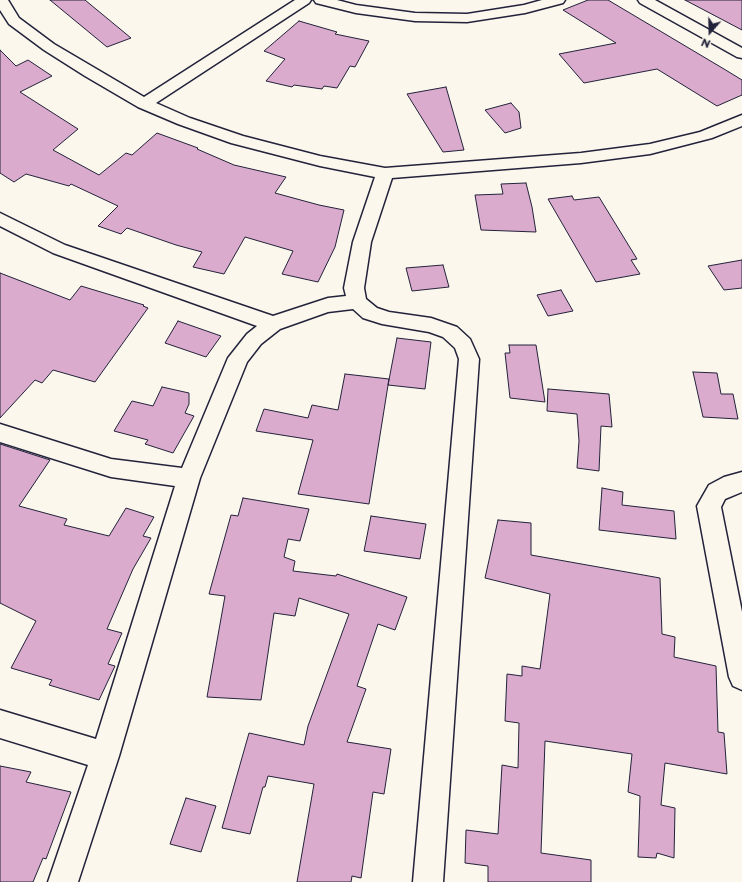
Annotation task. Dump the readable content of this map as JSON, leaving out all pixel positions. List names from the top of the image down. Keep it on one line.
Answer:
{"north":"bottom"}
